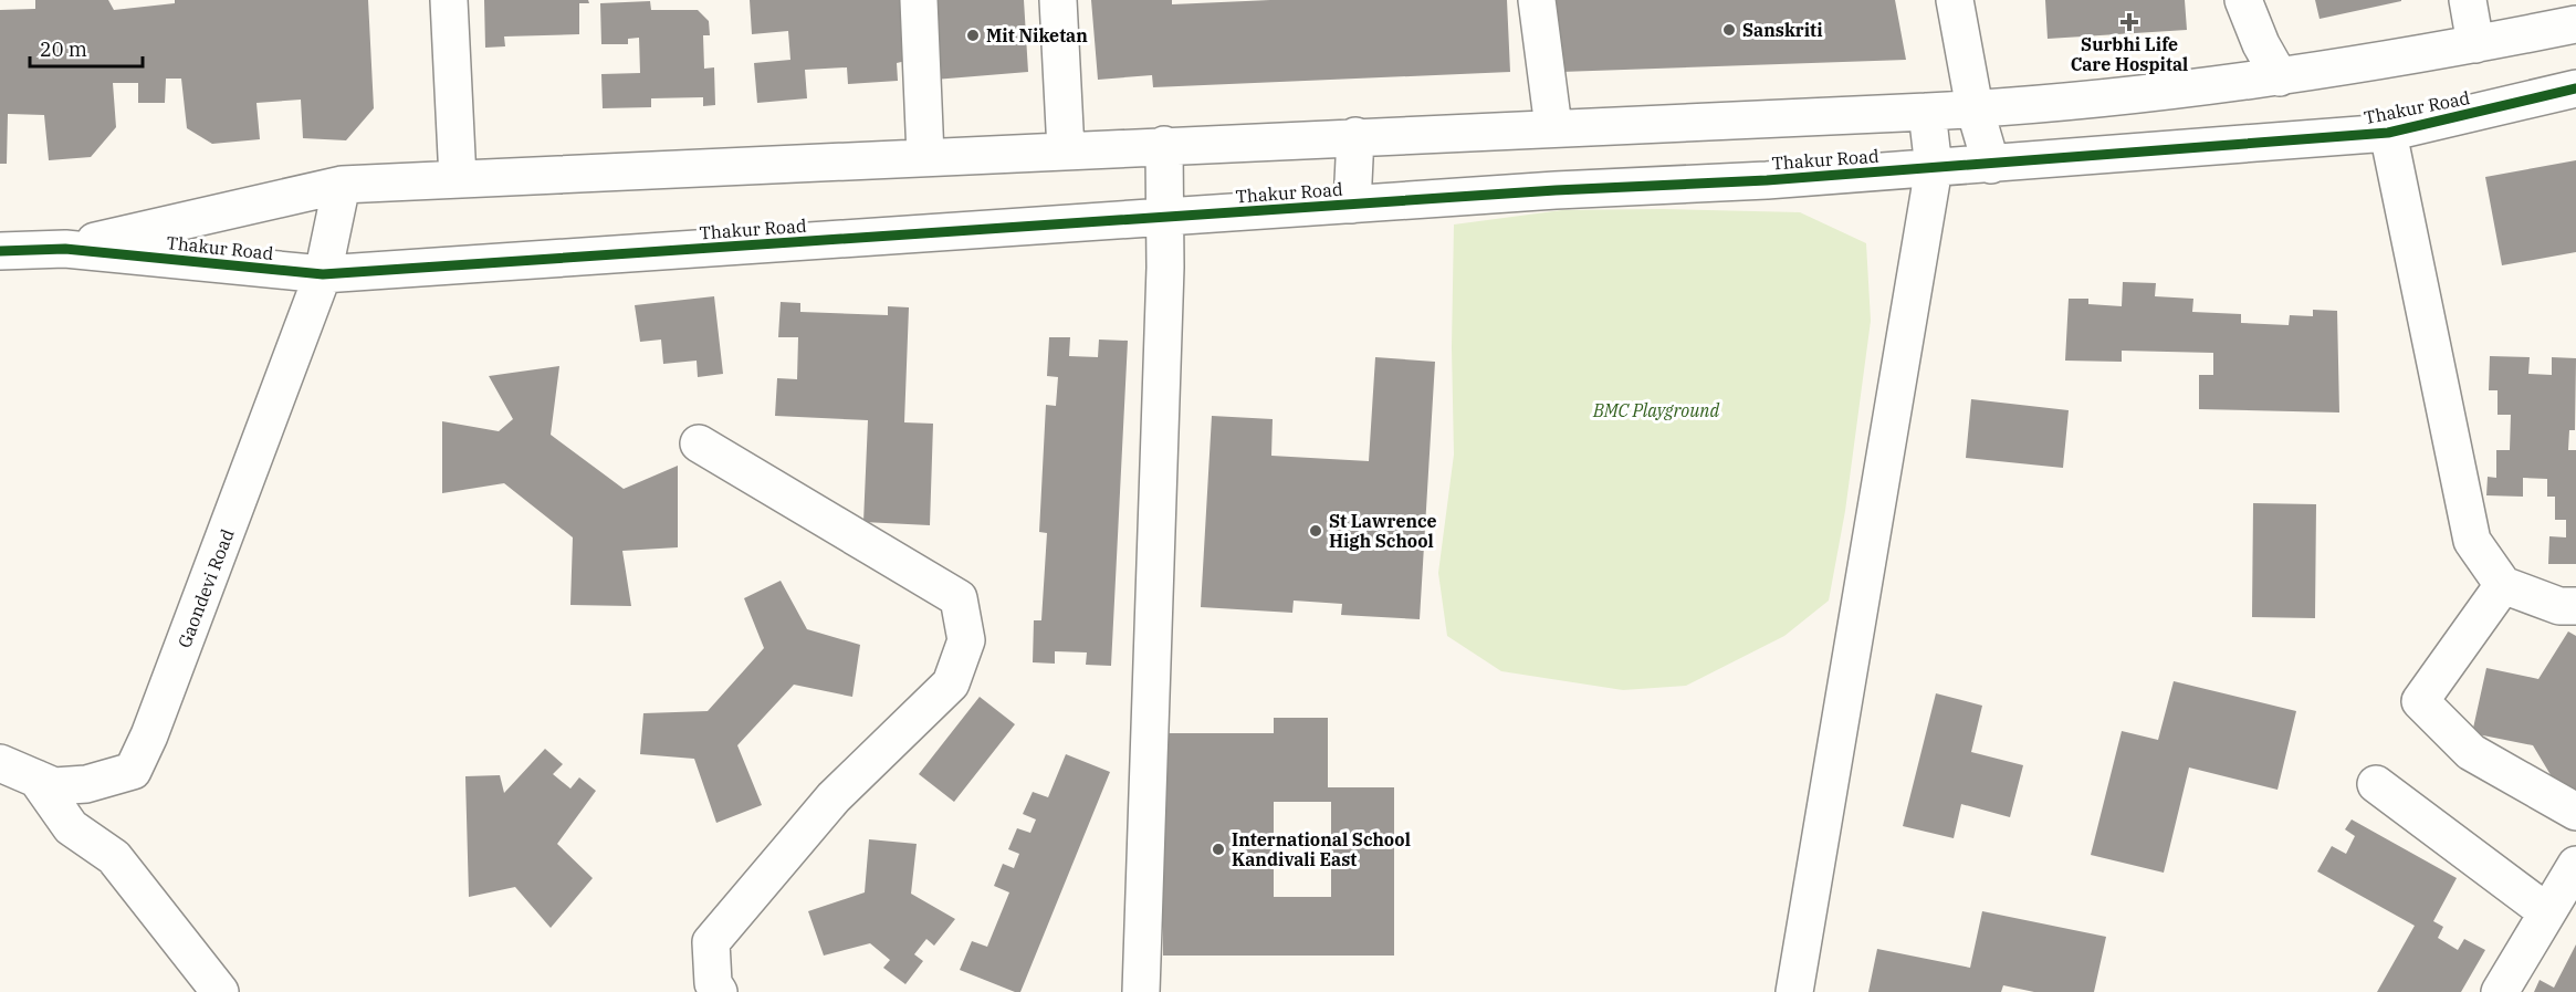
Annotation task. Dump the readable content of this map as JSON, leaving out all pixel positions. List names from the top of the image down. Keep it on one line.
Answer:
{"streets":{"street":["Thakur Road","Gaondevi Road"]},"crossings":[["Thakur Road","Gaondevi Road"]],"parks":["BMC Playground"],"places":{"health":["Surbhi Life Care Hospital"],"other":["Sanskriti","Mit Niketan","St Lawrence High School","International School Kandivali East"]},"scale_bar":"20 m"}
